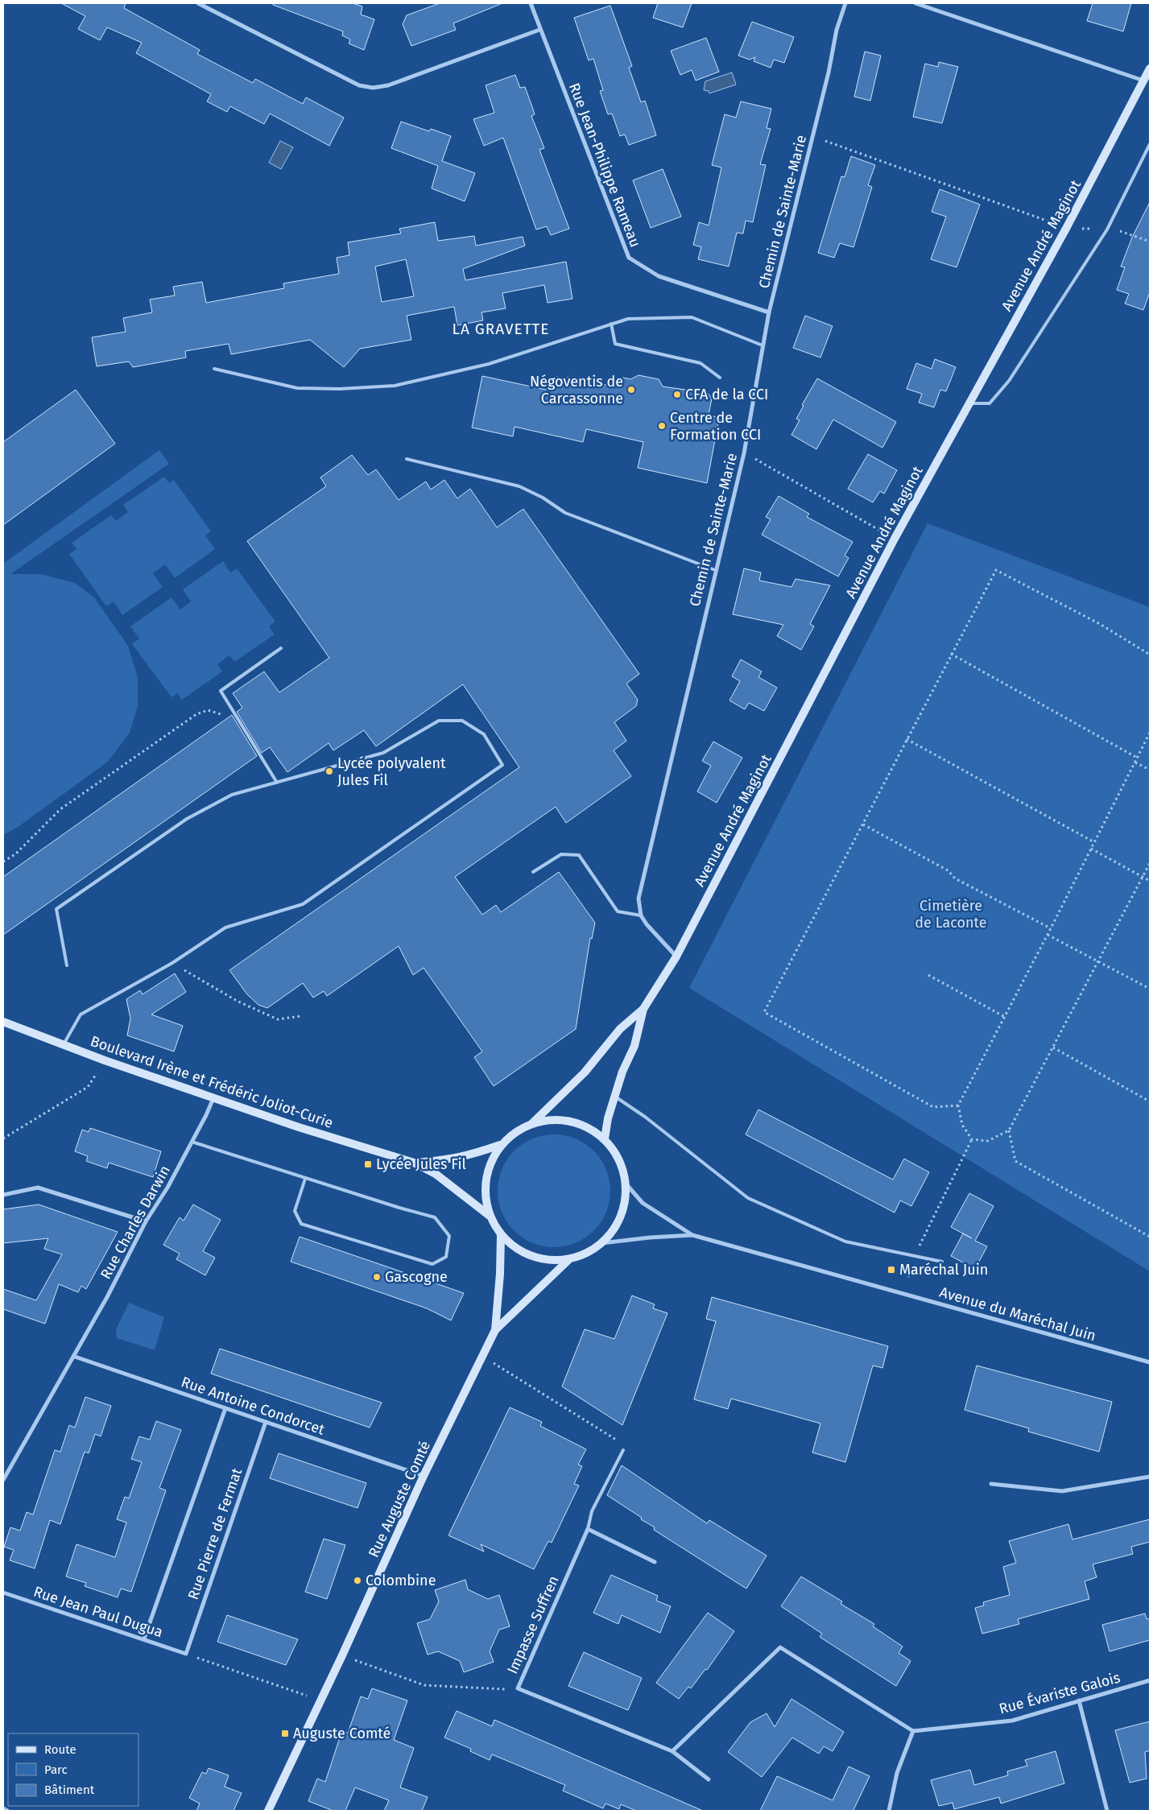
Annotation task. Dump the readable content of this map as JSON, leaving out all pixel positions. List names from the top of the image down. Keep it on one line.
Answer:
{"streets":{"street":["Rue Jean-Philippe Rameau","Chemin de Sainte-Marie","Avenue André Maginot","Boulevard Irène et Frédéric Joliot-Curie","Rue Charles Darwin","Avenue du Maréchal Juin","Rue Antoine Condorcet","Rue Auguste Comté","Rue Pierre de Fermat","Rue Jean Paul Dugua","Impasse Suffren","Rue Évariste Galois"]},"crossings":[["Rue Jean-Philippe Rameau","Chemin de Sainte-Marie"],["Avenue André Maginot","Boulevard Irène et Frédéric Joliot-Curie"],["Avenue André Maginot","Avenue du Maréchal Juin"],["Avenue André Maginot","Rue Auguste Comté"],["Boulevard Irène et Frédéric Joliot-Curie","Rue Charles Darwin"],["Boulevard Irène et Frédéric Joliot-Curie","Avenue du Maréchal Juin"],["Boulevard Irène et Frédéric Joliot-Curie","Rue Auguste Comté"],["Rue Charles Darwin","Rue Antoine Condorcet"],["Avenue du Maréchal Juin","Rue Auguste Comté"],["Rue Antoine Condorcet","Rue Auguste Comté"],["Rue Antoine Condorcet","Rue Pierre de Fermat"],["Rue Pierre de Fermat","Rue Jean Paul Dugua"]],"districts":["LA GRAVETTE"],"parks":["Cimetière de Laconte"],"places":{"other":["Négoventis de Carcassonne","CFA de la CCI","Centre de Formation CCI","Lycée polyvalent Jules Fil","Gascogne","Colombine"],"transit":["Lycée Jules Fil","Maréchal Juin","Auguste Comté"]},"legend":["Route","Parc","Bâtiment"]}
